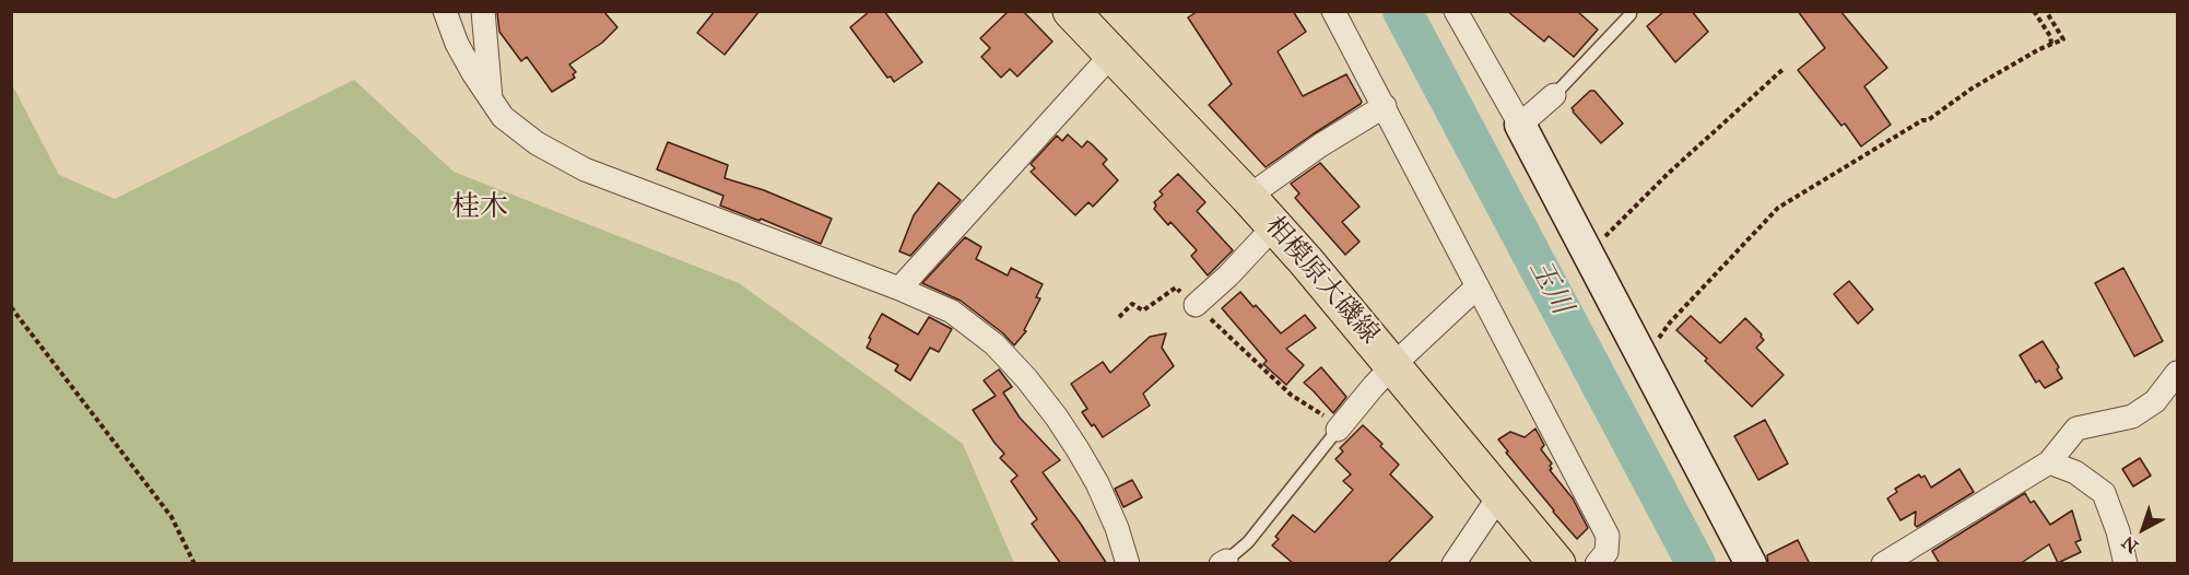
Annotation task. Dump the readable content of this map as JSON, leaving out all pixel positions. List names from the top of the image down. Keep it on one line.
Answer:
{"streets":{"main road":["相模原大磯線"]},"districts":["桂木"],"water":["玉川"],"north":"bottom left"}
